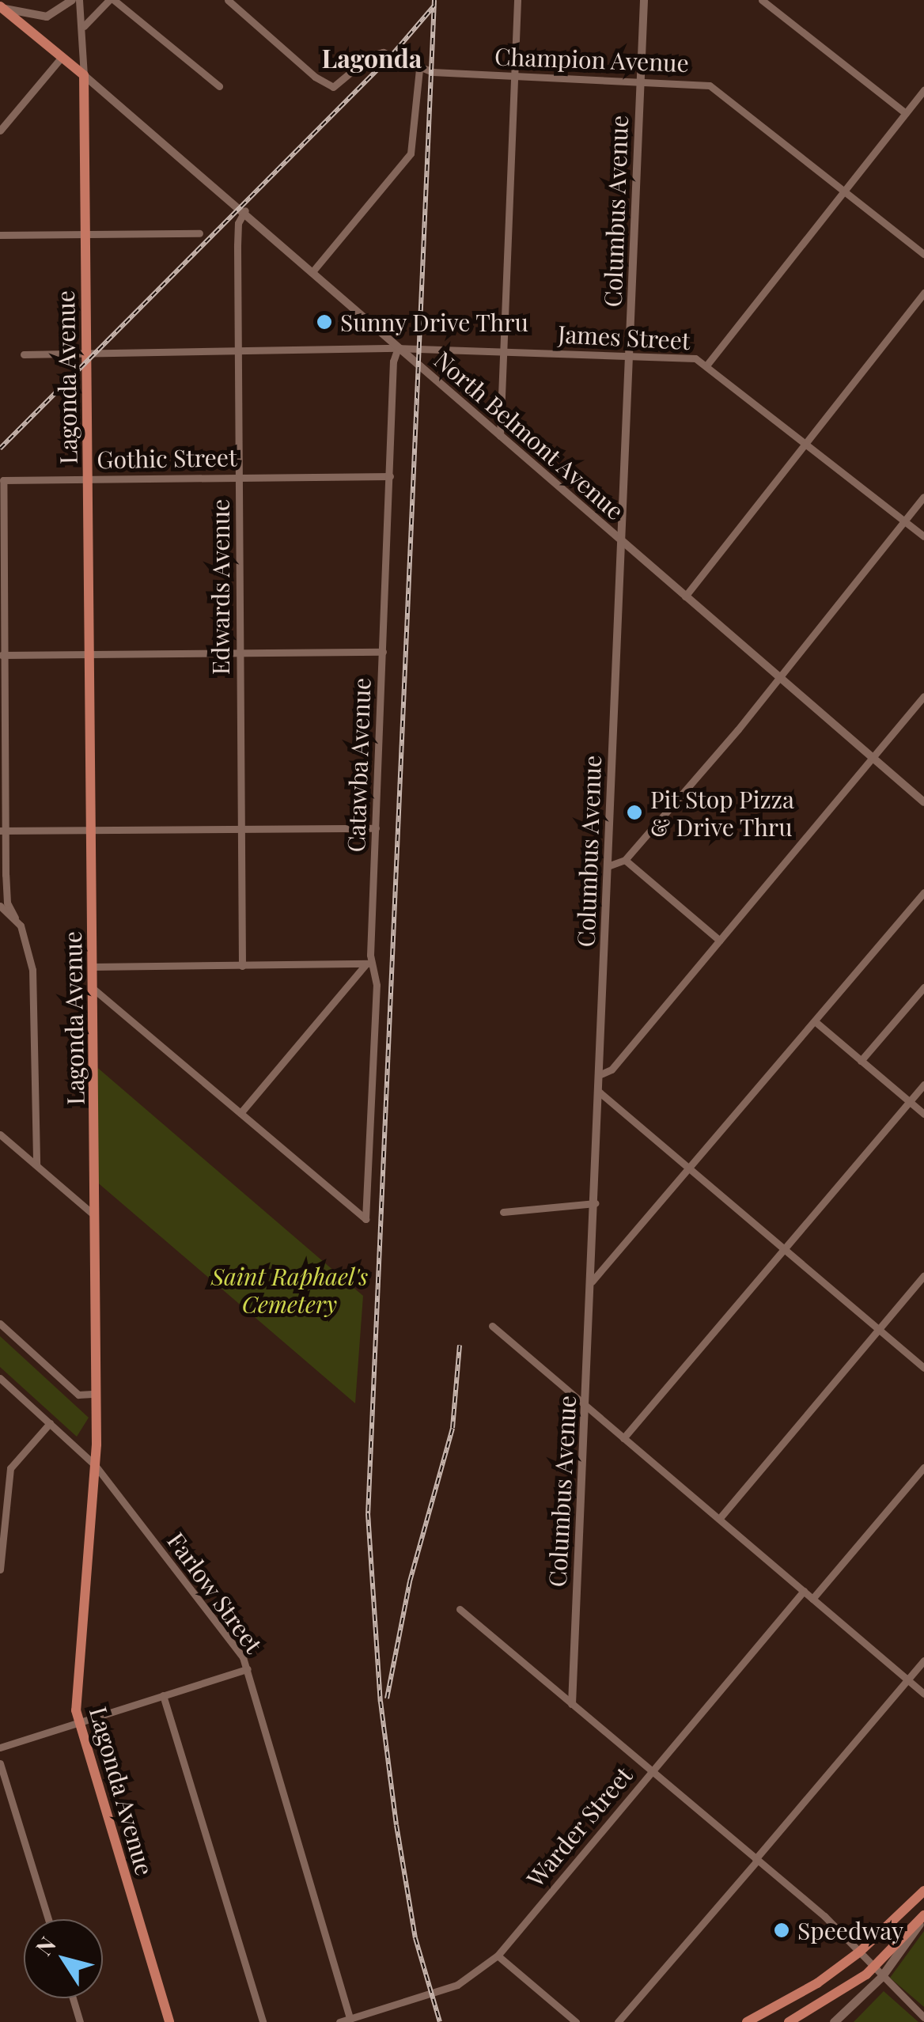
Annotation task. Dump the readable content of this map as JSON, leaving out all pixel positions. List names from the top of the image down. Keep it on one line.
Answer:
{"streets":{"main road":["Lagonda Avenue","North Belmont Avenue"],"street":["Champion Avenue","Columbus Avenue","James Street","Gothic Street","Edwards Avenue","Catawba Avenue","Farlow Street","Warder Street"]},"crossings":[["Champion Avenue","Columbus Avenue"],["Columbus Avenue","James Street"],["Columbus Avenue","North Belmont Avenue"],["James Street","Lagonda Avenue"],["James Street","North Belmont Avenue"],["James Street","Edwards Avenue"],["James Street","Catawba Avenue"],["Lagonda Avenue","North Belmont Avenue"],["Lagonda Avenue","Gothic Street"],["Lagonda Avenue","Farlow Street"],["North Belmont Avenue","Edwards Avenue"],["North Belmont Avenue","Catawba Avenue"],["Gothic Street","Edwards Avenue"],["Gothic Street","Catawba Avenue"],["Farlow Street","Warder Street"]],"districts":["Lagonda"],"parks":["Saint Raphael's Cemetery"],"places":["Sunny Drive Thru","Pit Stop Pizza & Drive Thru","Speedway"],"north":"top left"}
